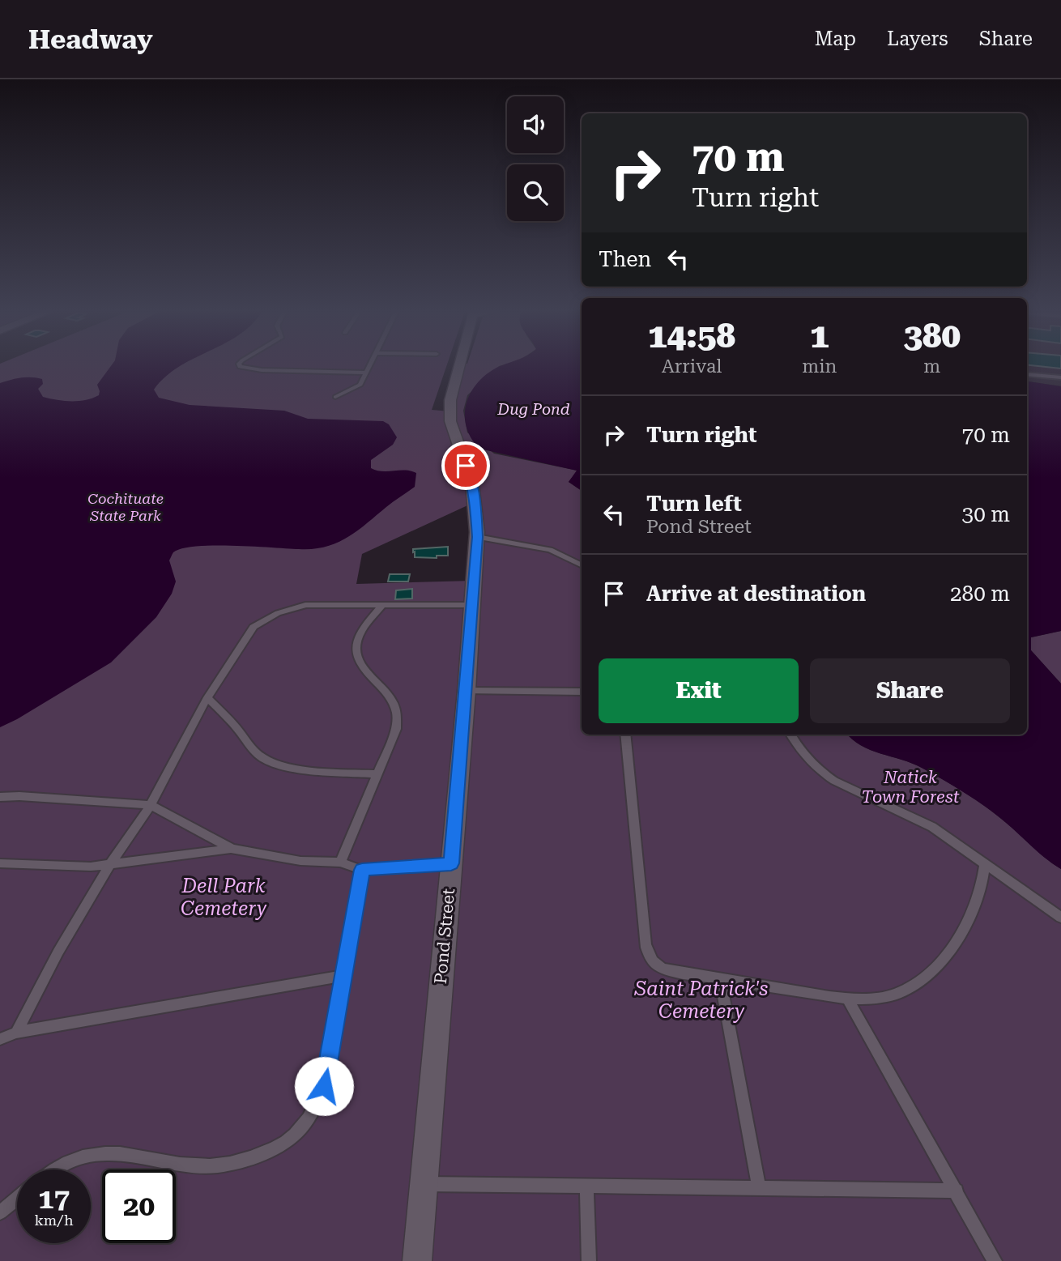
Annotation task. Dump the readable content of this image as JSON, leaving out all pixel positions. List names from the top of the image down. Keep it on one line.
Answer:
{"streets":{"street":["Pond Street"]},"water":["Dug Pond"],"parks":["Cochituate State Park","Natick Town Forest","Dell Park Cemetery","Saint Patrick's Cemetery"],"page":{"header":"Headway","nav":["Map","Layers","Share"],"turn":["70 m","Turn right"],"then":"Then","eta":["14:58","Arrival","1","min","380","m"],"list":[{"name":"Turn right","value":"70 m"},{"name":"Turn left","note":"Pond Street","value":"30 m"},{"name":"Arrive at destination","value":"280 m"}],"buttons":["Exit","Share"],"speed":"17 km/h","limit":"20"}}
